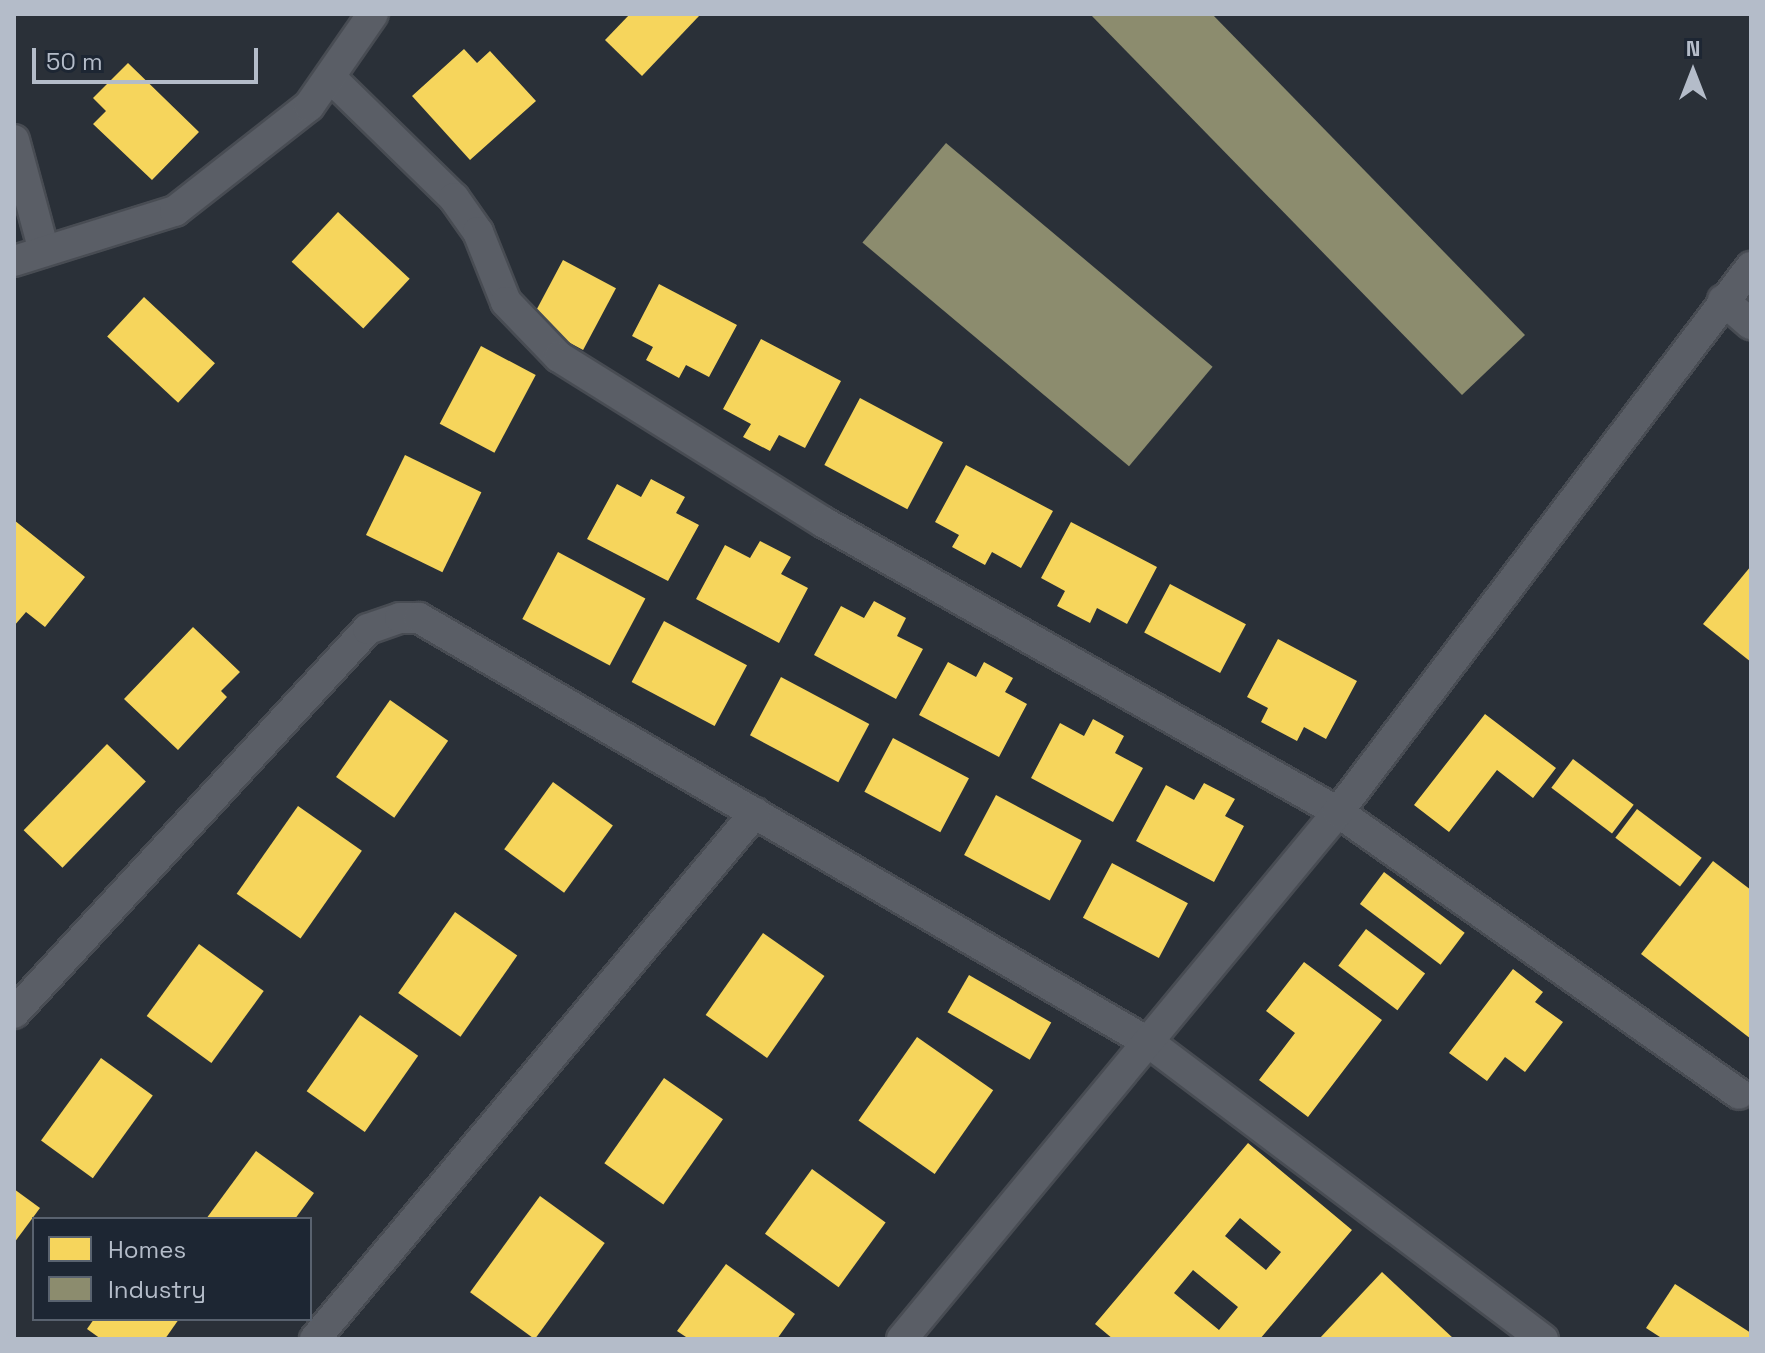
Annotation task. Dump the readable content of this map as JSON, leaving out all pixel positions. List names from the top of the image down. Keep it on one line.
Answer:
{"legend":["Homes","Industry"],"scale_bar":"50 m","north":"top"}
